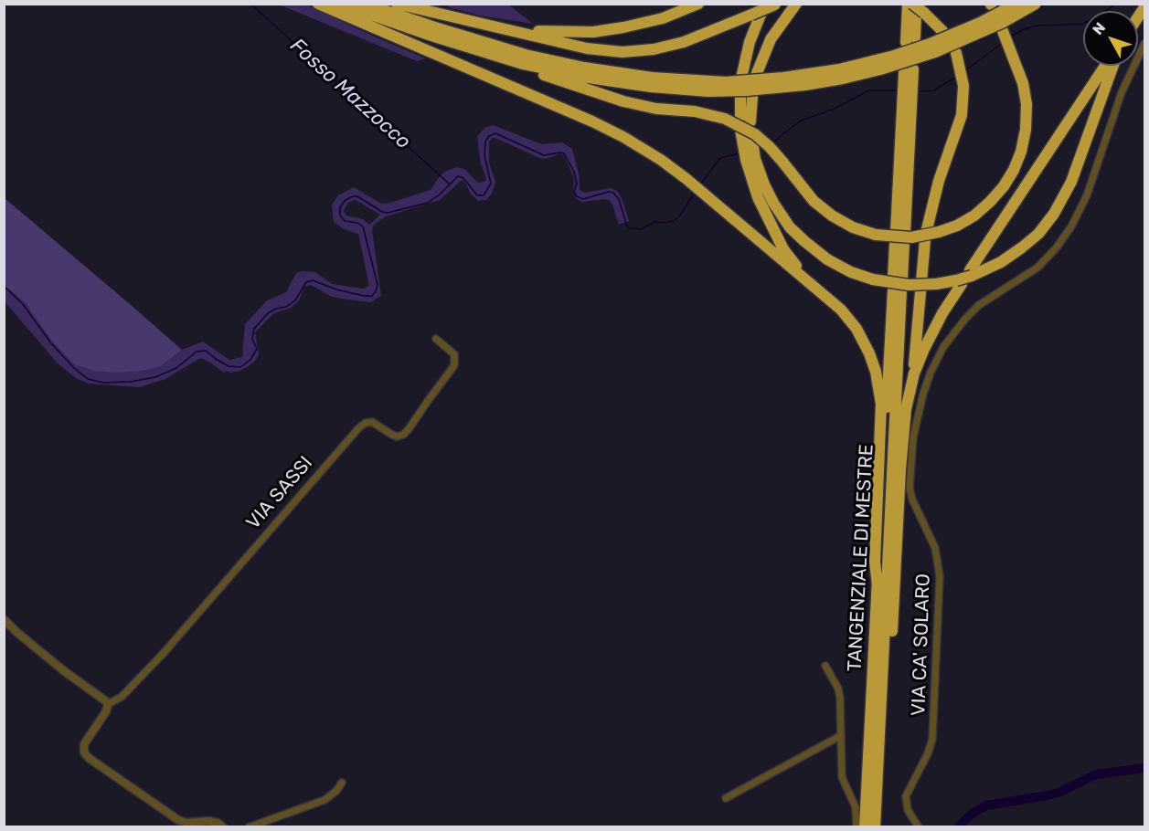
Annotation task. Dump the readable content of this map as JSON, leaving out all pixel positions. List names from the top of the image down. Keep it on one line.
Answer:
{"streets":{"highway":["TANGENZIALE DI MESTRE"],"street":["VIA SASSI","VIA CA' SOLARO"]},"water":["Fosso Mazzocco"],"north":"top left"}
